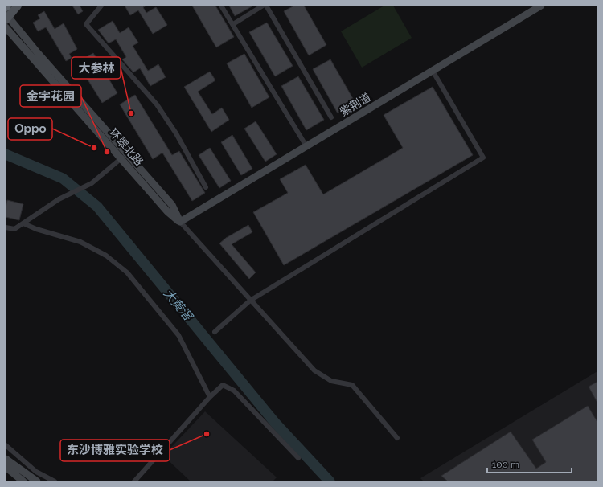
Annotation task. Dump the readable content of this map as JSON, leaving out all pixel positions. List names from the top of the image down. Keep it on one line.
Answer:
{"streets":{"street":["紫荆道","环翠北路"]},"crossings":[["紫荆道","环翠北路"]],"water":["大黄滘"],"places":["大参林","Oppo","金宇花园","东沙博雅实验学校"],"scale_bar":"100 m"}
